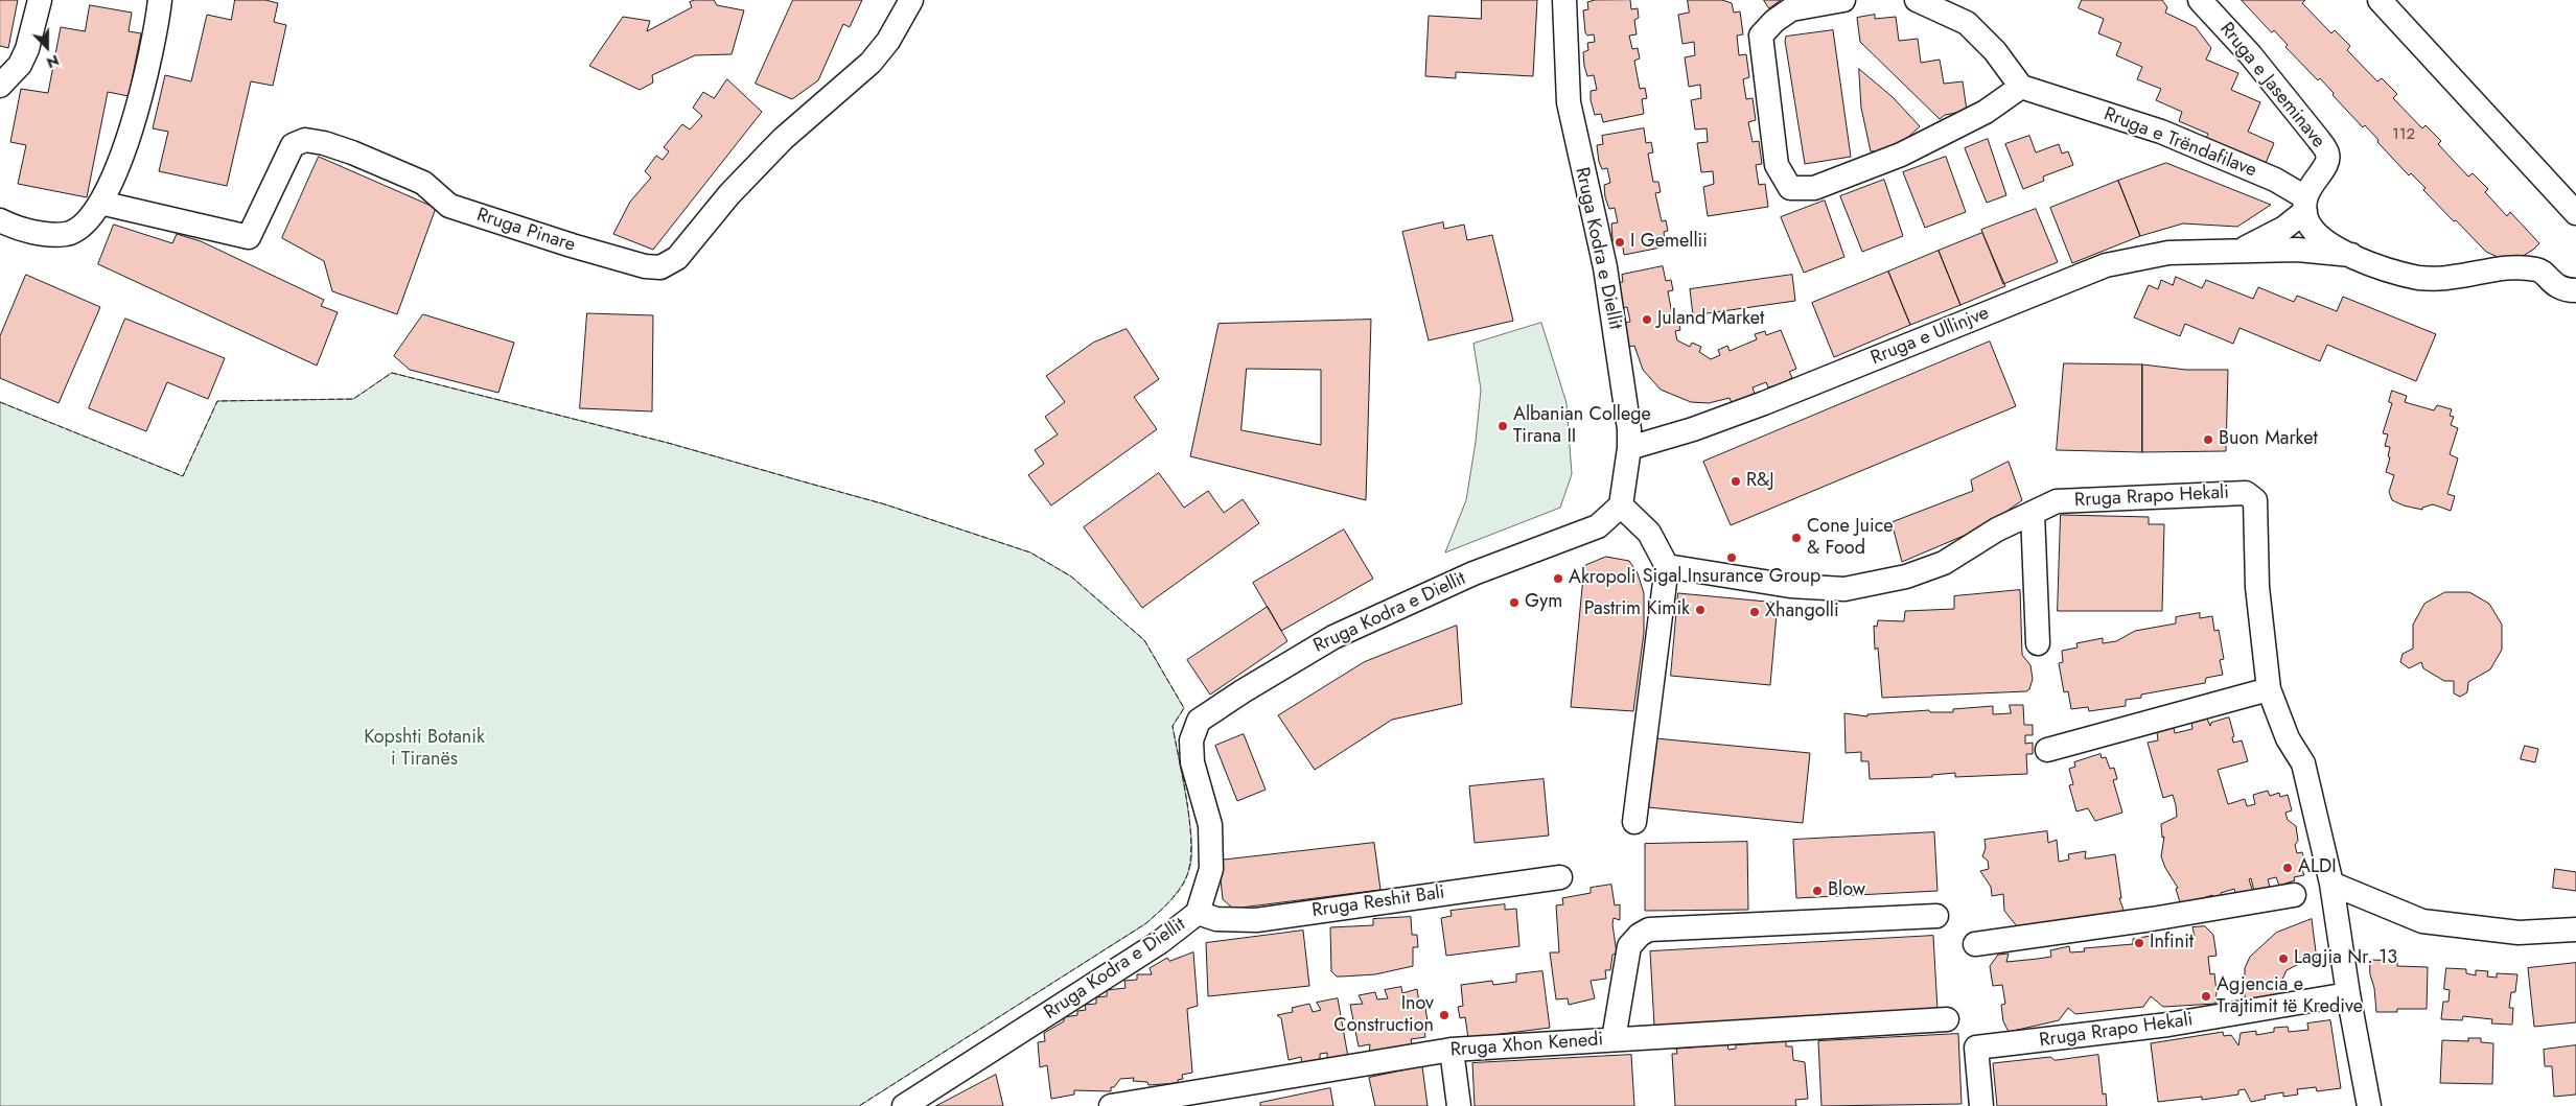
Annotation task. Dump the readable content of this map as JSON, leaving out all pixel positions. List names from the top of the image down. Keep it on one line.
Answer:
{"streets":{"street":["Rruga e Jaseminave","Rruga e Trëndafilave","Rruga Pinare","Rruga Kodra e Diellit","Rruga e Ullinjve","Rruga Rrapo Hekali","Rruga Reshit Bali","Rruga Xhon Kenedi"]},"crossings":[["Rruga e Jaseminave","Rruga e Trëndafilave"],["Rruga e Jaseminave","Rruga e Ullinjve"],["Rruga e Trëndafilave","Rruga e Ullinjve"],["Rruga Kodra e Diellit","Rruga e Ullinjve"],["Rruga Kodra e Diellit","Rruga Reshit Bali"]],"parks":["Kopshti Botanik i Tiranës"],"places":["I Gemellii","Juland Market","Albanian College Tirana II","Buon Market","R&J","Cone Juice & Food","Sigal Insurance Group","Akropoli","Gym","Pastrim Kimik","Xhangolli","ALDI","Blow","Infinit","Lagjia Nr. 13","Agjencia e Trajtimit të Kredive","Inov Construction"],"house_numbers":["112"],"north":"bottom"}
